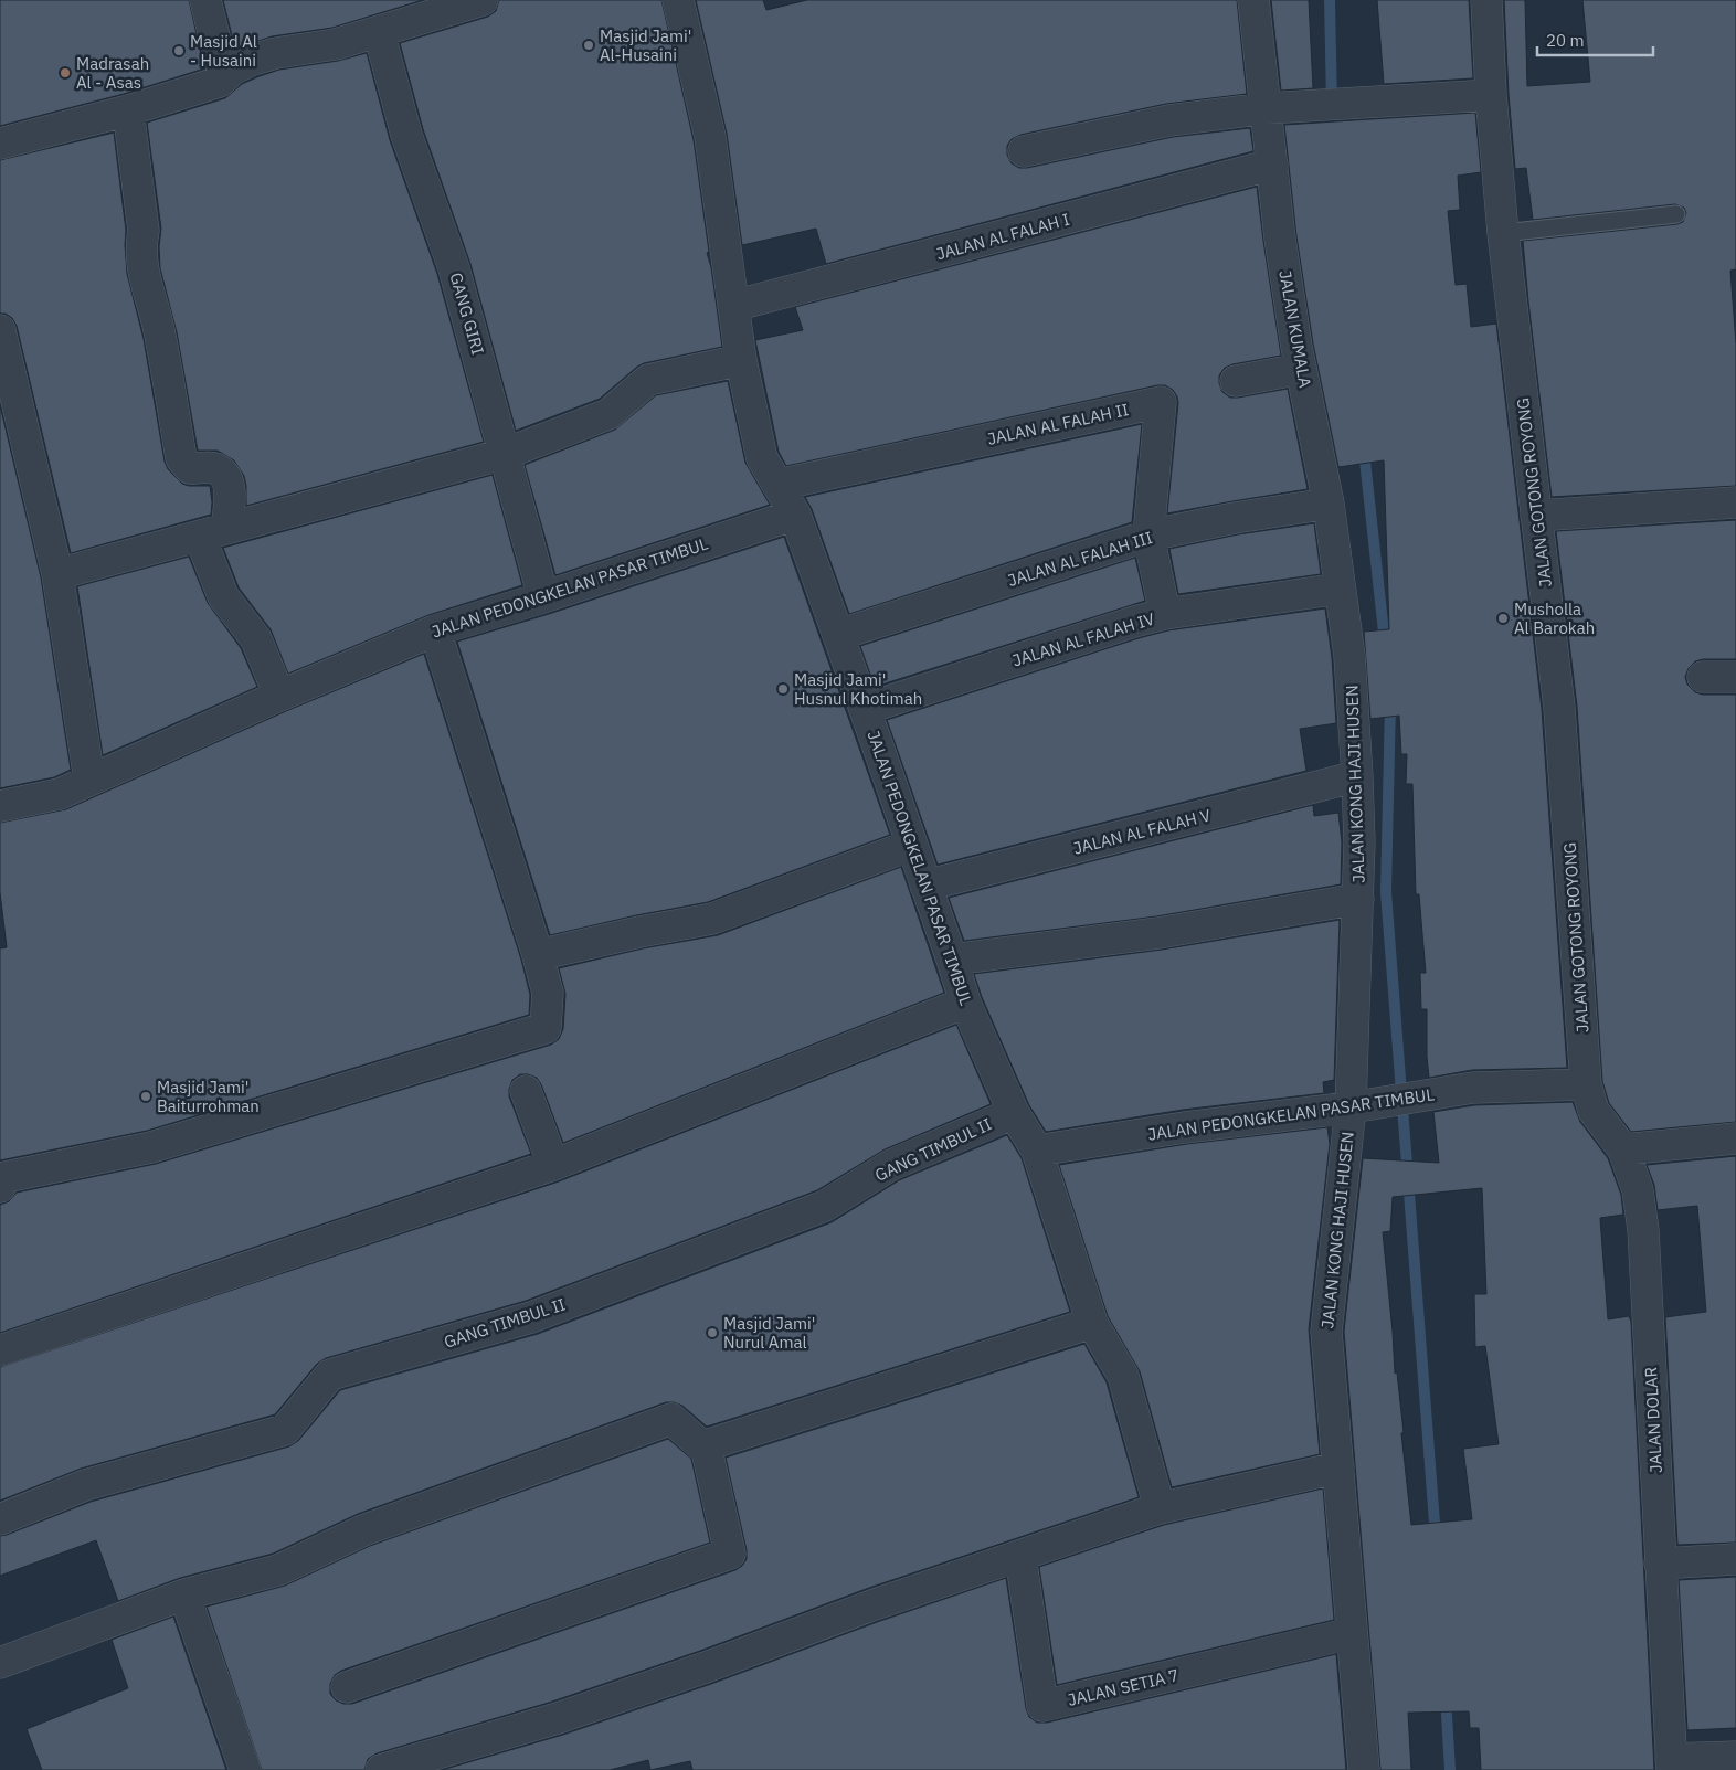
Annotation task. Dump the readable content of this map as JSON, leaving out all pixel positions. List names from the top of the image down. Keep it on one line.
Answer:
{"streets":{"street":["JALAN AL FALAH I","GANG GIRI","JALAN KUMALA","JALAN AL FALAH II","JALAN GOTONG ROYONG","JALAN AL FALAH III","JALAN PEDONGKELAN PASAR TIMBUL","JALAN AL FALAH IV","JALAN KONG HAJI HUSEN","JALAN AL FALAH V","GANG TIMBUL II","JALAN DOLAR","JALAN SETIA 7"]},"crossings":[["JALAN AL FALAH I","JALAN KUMALA"],["GANG GIRI","JALAN PEDONGKELAN PASAR TIMBUL"],["JALAN KUMALA","JALAN AL FALAH III"],["JALAN KUMALA","JALAN AL FALAH IV"],["JALAN KUMALA","JALAN KONG HAJI HUSEN"],["JALAN AL FALAH II","JALAN AL FALAH III"],["JALAN AL FALAH II","JALAN AL FALAH IV"],["JALAN GOTONG ROYONG","JALAN PEDONGKELAN PASAR TIMBUL"],["JALAN GOTONG ROYONG","JALAN DOLAR"],["JALAN AL FALAH III","JALAN PEDONGKELAN PASAR TIMBUL"],["JALAN PEDONGKELAN PASAR TIMBUL","JALAN AL FALAH IV"],["JALAN PEDONGKELAN PASAR TIMBUL","JALAN KONG HAJI HUSEN"],["JALAN PEDONGKELAN PASAR TIMBUL","JALAN AL FALAH V"],["JALAN PEDONGKELAN PASAR TIMBUL","GANG TIMBUL II"],["JALAN PEDONGKELAN PASAR TIMBUL","JALAN DOLAR"],["JALAN KONG HAJI HUSEN","JALAN AL FALAH V"],["JALAN KONG HAJI HUSEN","JALAN SETIA 7"]],"places":["Masjid Jami' Al-Husaini","Masjid Al - Husaini","Madrasah Al - Asas","Musholla Al Barokah","Masjid Jami' Husnul Khotimah","Masjid Jami' Baiturrohman","Masjid Jami' Nurul Amal"],"scale_bar":"20 m"}
